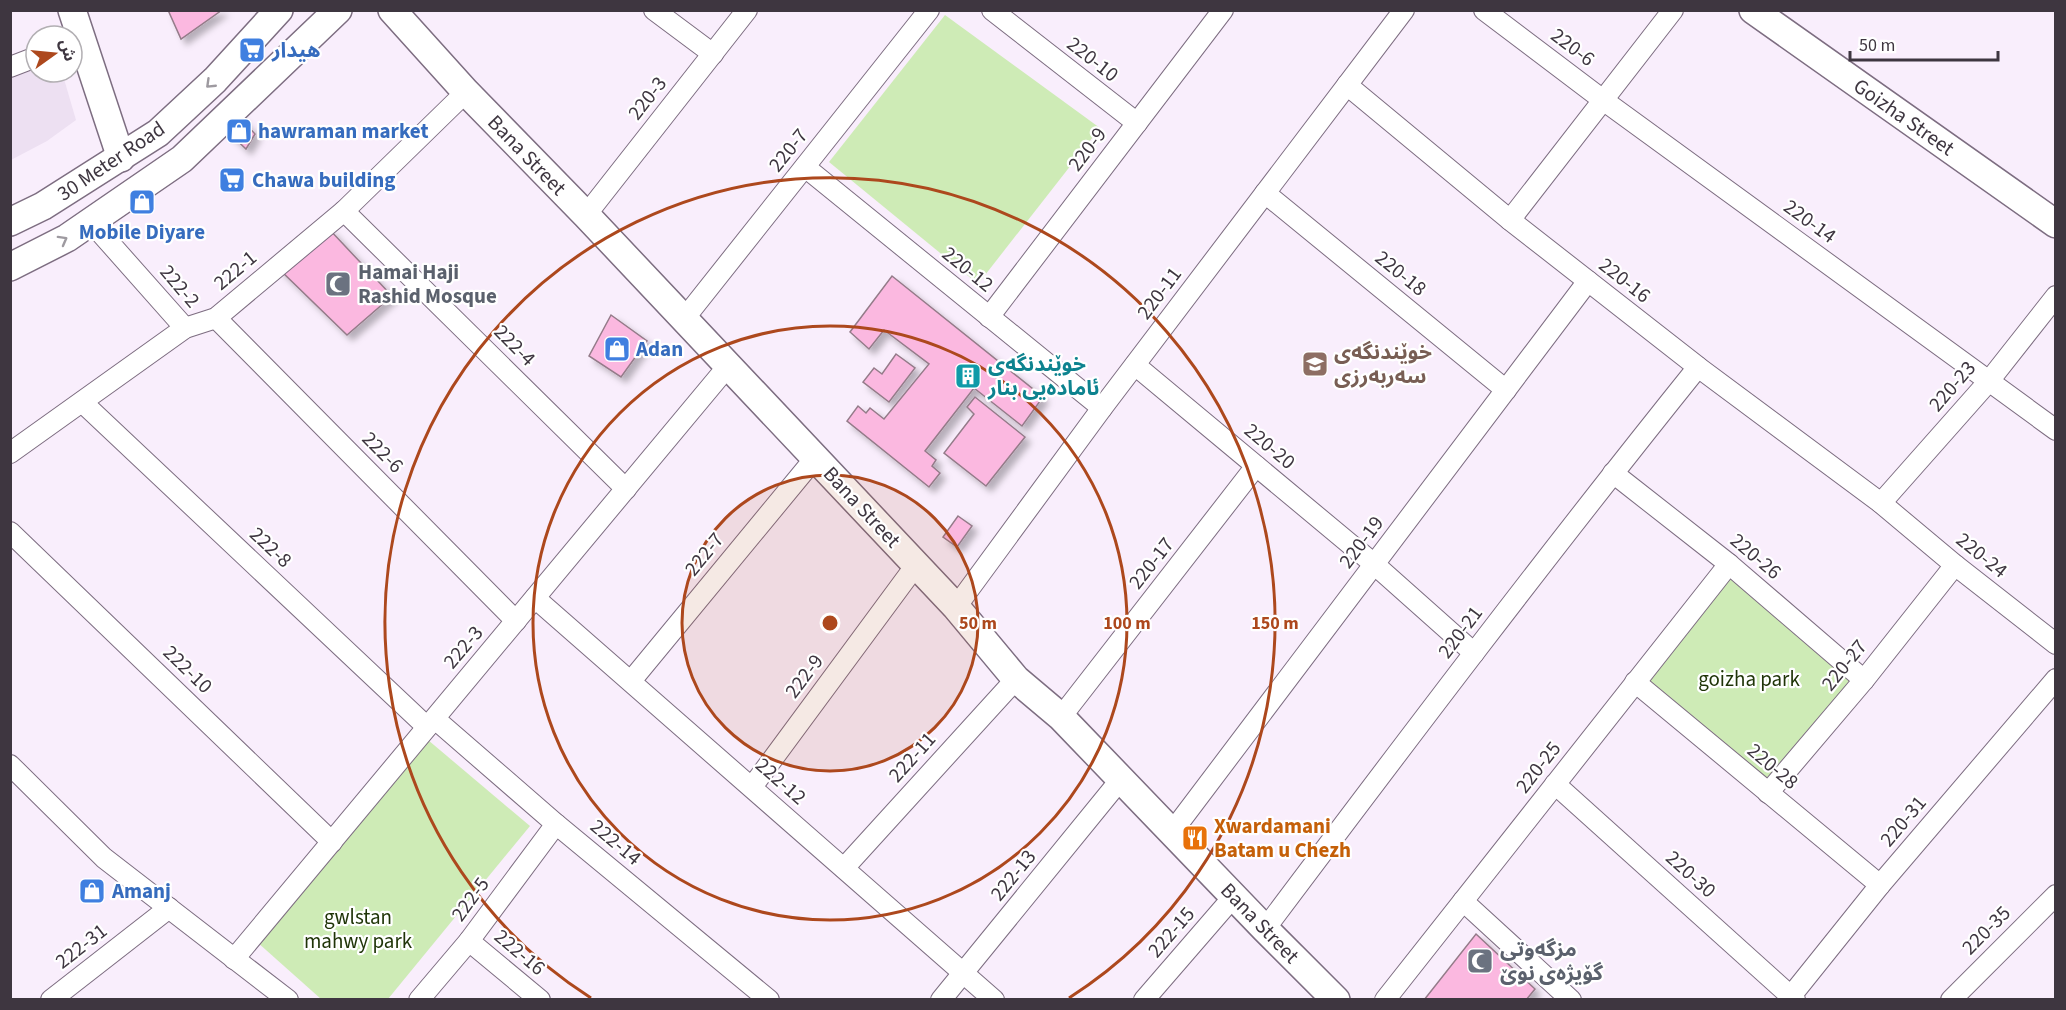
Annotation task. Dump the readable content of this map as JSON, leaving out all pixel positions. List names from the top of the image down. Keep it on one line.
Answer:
{"streets":{"street":["220-6","220-10","220-3","Goizha Street","220-9","220-7","Bana Street","30 Meter Road","220-14","220-12","222-1","220-18","220-16","222-2","220-11","222-4","220-23","220-20","222-6","220-19","222-8","222-7","220-24","220-26","220-17","220-21","222-3","220-27","222-10","222-9","222-11","220-28","220-25","222-12","220-31","222-14","220-30","222-13","222-5","220-35","222-15","222-31","222-16"]},"crossings":[["220-6","220-14"],["220-10","220-9"],["220-3","Bana Street"],["220-9","220-12"],["220-7","Bana Street"],["220-7","220-12"],["Bana Street","222-1"],["Bana Street","220-11"],["Bana Street","220-19"],["Bana Street","222-7"],["Bana Street","220-17"],["Bana Street","220-21"],["Bana Street","222-3"],["Bana Street","222-9"],["Bana Street","222-11"],["Bana Street","222-13"],["Bana Street","222-15"],["30 Meter Road","222-2"],["220-14","220-23"],["220-12","220-11"],["222-1","222-2"],["222-1","222-4"],["222-1","222-6"],["222-1","222-8"],["220-18","220-11"],["220-18","220-19"],["220-16","220-11"],["220-16","220-23"],["220-16","220-19"],["220-16","220-24"],["220-16","220-21"],["220-11","220-20"],["222-4","222-3"],["220-23","220-24"],["220-20","220-19"],["220-20","220-17"],["220-20","220-21"],["222-6","222-3"],["222-8","222-3"],["222-8","222-14"],["222-7","222-12"],["220-24","220-27"],["220-26","220-21"],["220-26","220-27"],["220-26","220-25"],["222-3","222-10"],["222-3","222-12"],["222-3","222-14"],["220-27","220-28"],["222-9","222-12"],["222-11","222-12"],["220-28","220-25"],["220-28","220-31"],["220-25","220-30"],["222-12","222-13"],["220-31","220-30"],["222-14","222-5"],["222-5","222-16"]],"parks":["goizha park","gwlstan mahwy park"],"places":{"supermarket":["هيدار","Chawa building"],"shop":["hawraman market","Mobile Diyare","Adan","Amanj"],"mosque":["Hamai Haji Rashid Mosque","مزگەوتی گۆیژەی نوێ"],"school or university":["خوێندنگەی سەربەرزی"],"building":["خوێندنگەی ئامادەیی بنار"],"restaurant":["Xwardamani Batam u Chezh"]},"scale_bar":"50 m","north":"right","rings":["50 m","100 m","150 m"]}
